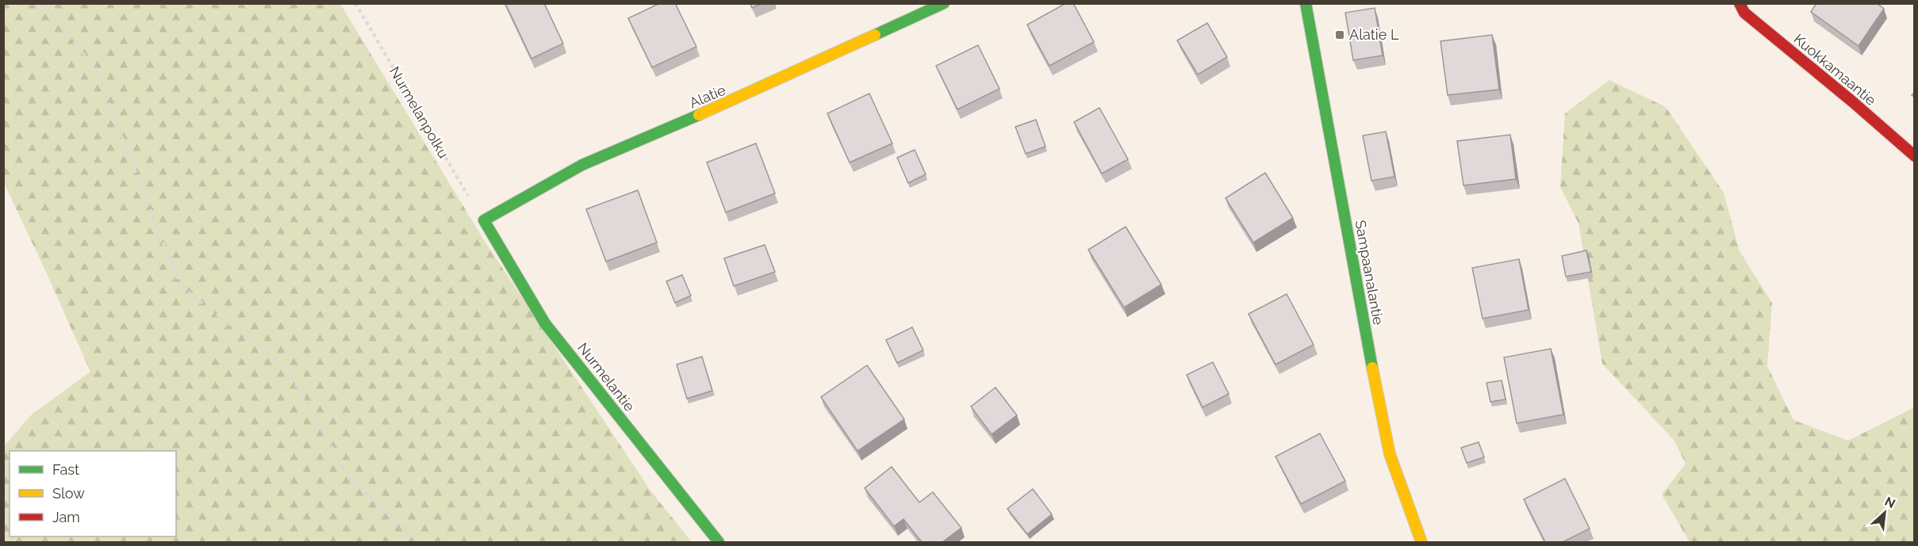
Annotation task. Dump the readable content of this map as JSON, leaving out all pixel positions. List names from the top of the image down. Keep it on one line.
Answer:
{"streets":{"street":["Kuokkamaantie","Alatie","Sampaanalantie","Nurmelantie"],"path":["Nurmelanpolku"]},"crossings":[["Alatie","Nurmelanpolku"],["Alatie","Nurmelantie"],["Nurmelanpolku","Nurmelantie"]],"places":{"transit":["Alatie L"]},"legend":["Fast","Slow","Jam"],"north":"top right"}
